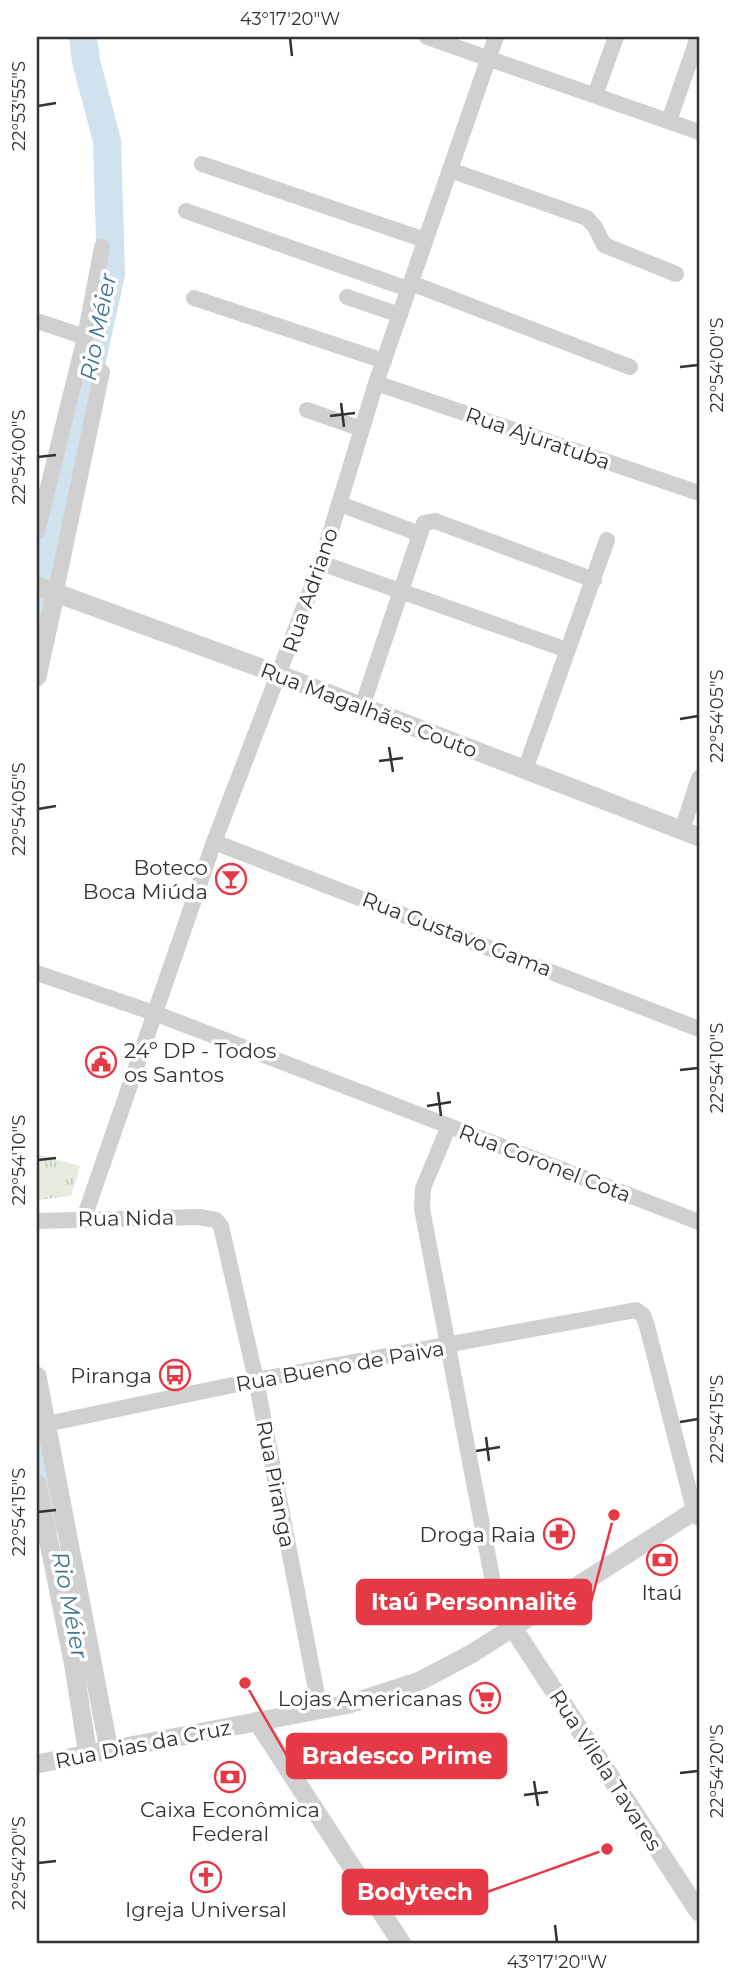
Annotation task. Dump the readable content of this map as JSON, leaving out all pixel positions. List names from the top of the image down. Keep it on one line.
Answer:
{"streets":{"street":["Rua Ajuratuba","Rua Adriano","Rua Magalhães Couto","Rua Gustavo Gama","Rua Coronel Cota","Rua Nida","Rua Bueno de Paiva","Rua Piranga","Rua Dias da Cruz","Rua Vilela Tavares"]},"crossings":[["Rua Ajuratuba","Rua Adriano"],["Rua Adriano","Rua Magalhães Couto"],["Rua Adriano","Rua Gustavo Gama"],["Rua Adriano","Rua Coronel Cota"],["Rua Adriano","Rua Nida"],["Rua Nida","Rua Piranga"],["Rua Bueno de Paiva","Rua Piranga"],["Rua Bueno de Paiva","Rua Dias da Cruz"],["Rua Piranga","Rua Dias da Cruz"],["Rua Dias da Cruz","Rua Vilela Tavares"]],"water":["Rio Méier"],"places":{"bar":["Boteco Boca Miúda"],"public building":["24º DP - Todos os Santos"],"bus stop":["Piranga"],"other":["Itaú Personnalité","Bradesco Prime","Bodytech"],"pharmacy":["Droga Raia"],"bank":["Itaú","Caixa Econômica Federal"],"supermarket":["Lojas Americanas"],"church":["Igreja Universal"]},"coordinates":["43°17'20\"W","22°53'55\"S","22°54'00\"S","22°54'05\"S","22°54'10\"S","22°54'15\"S","22°54'20\"S"]}
